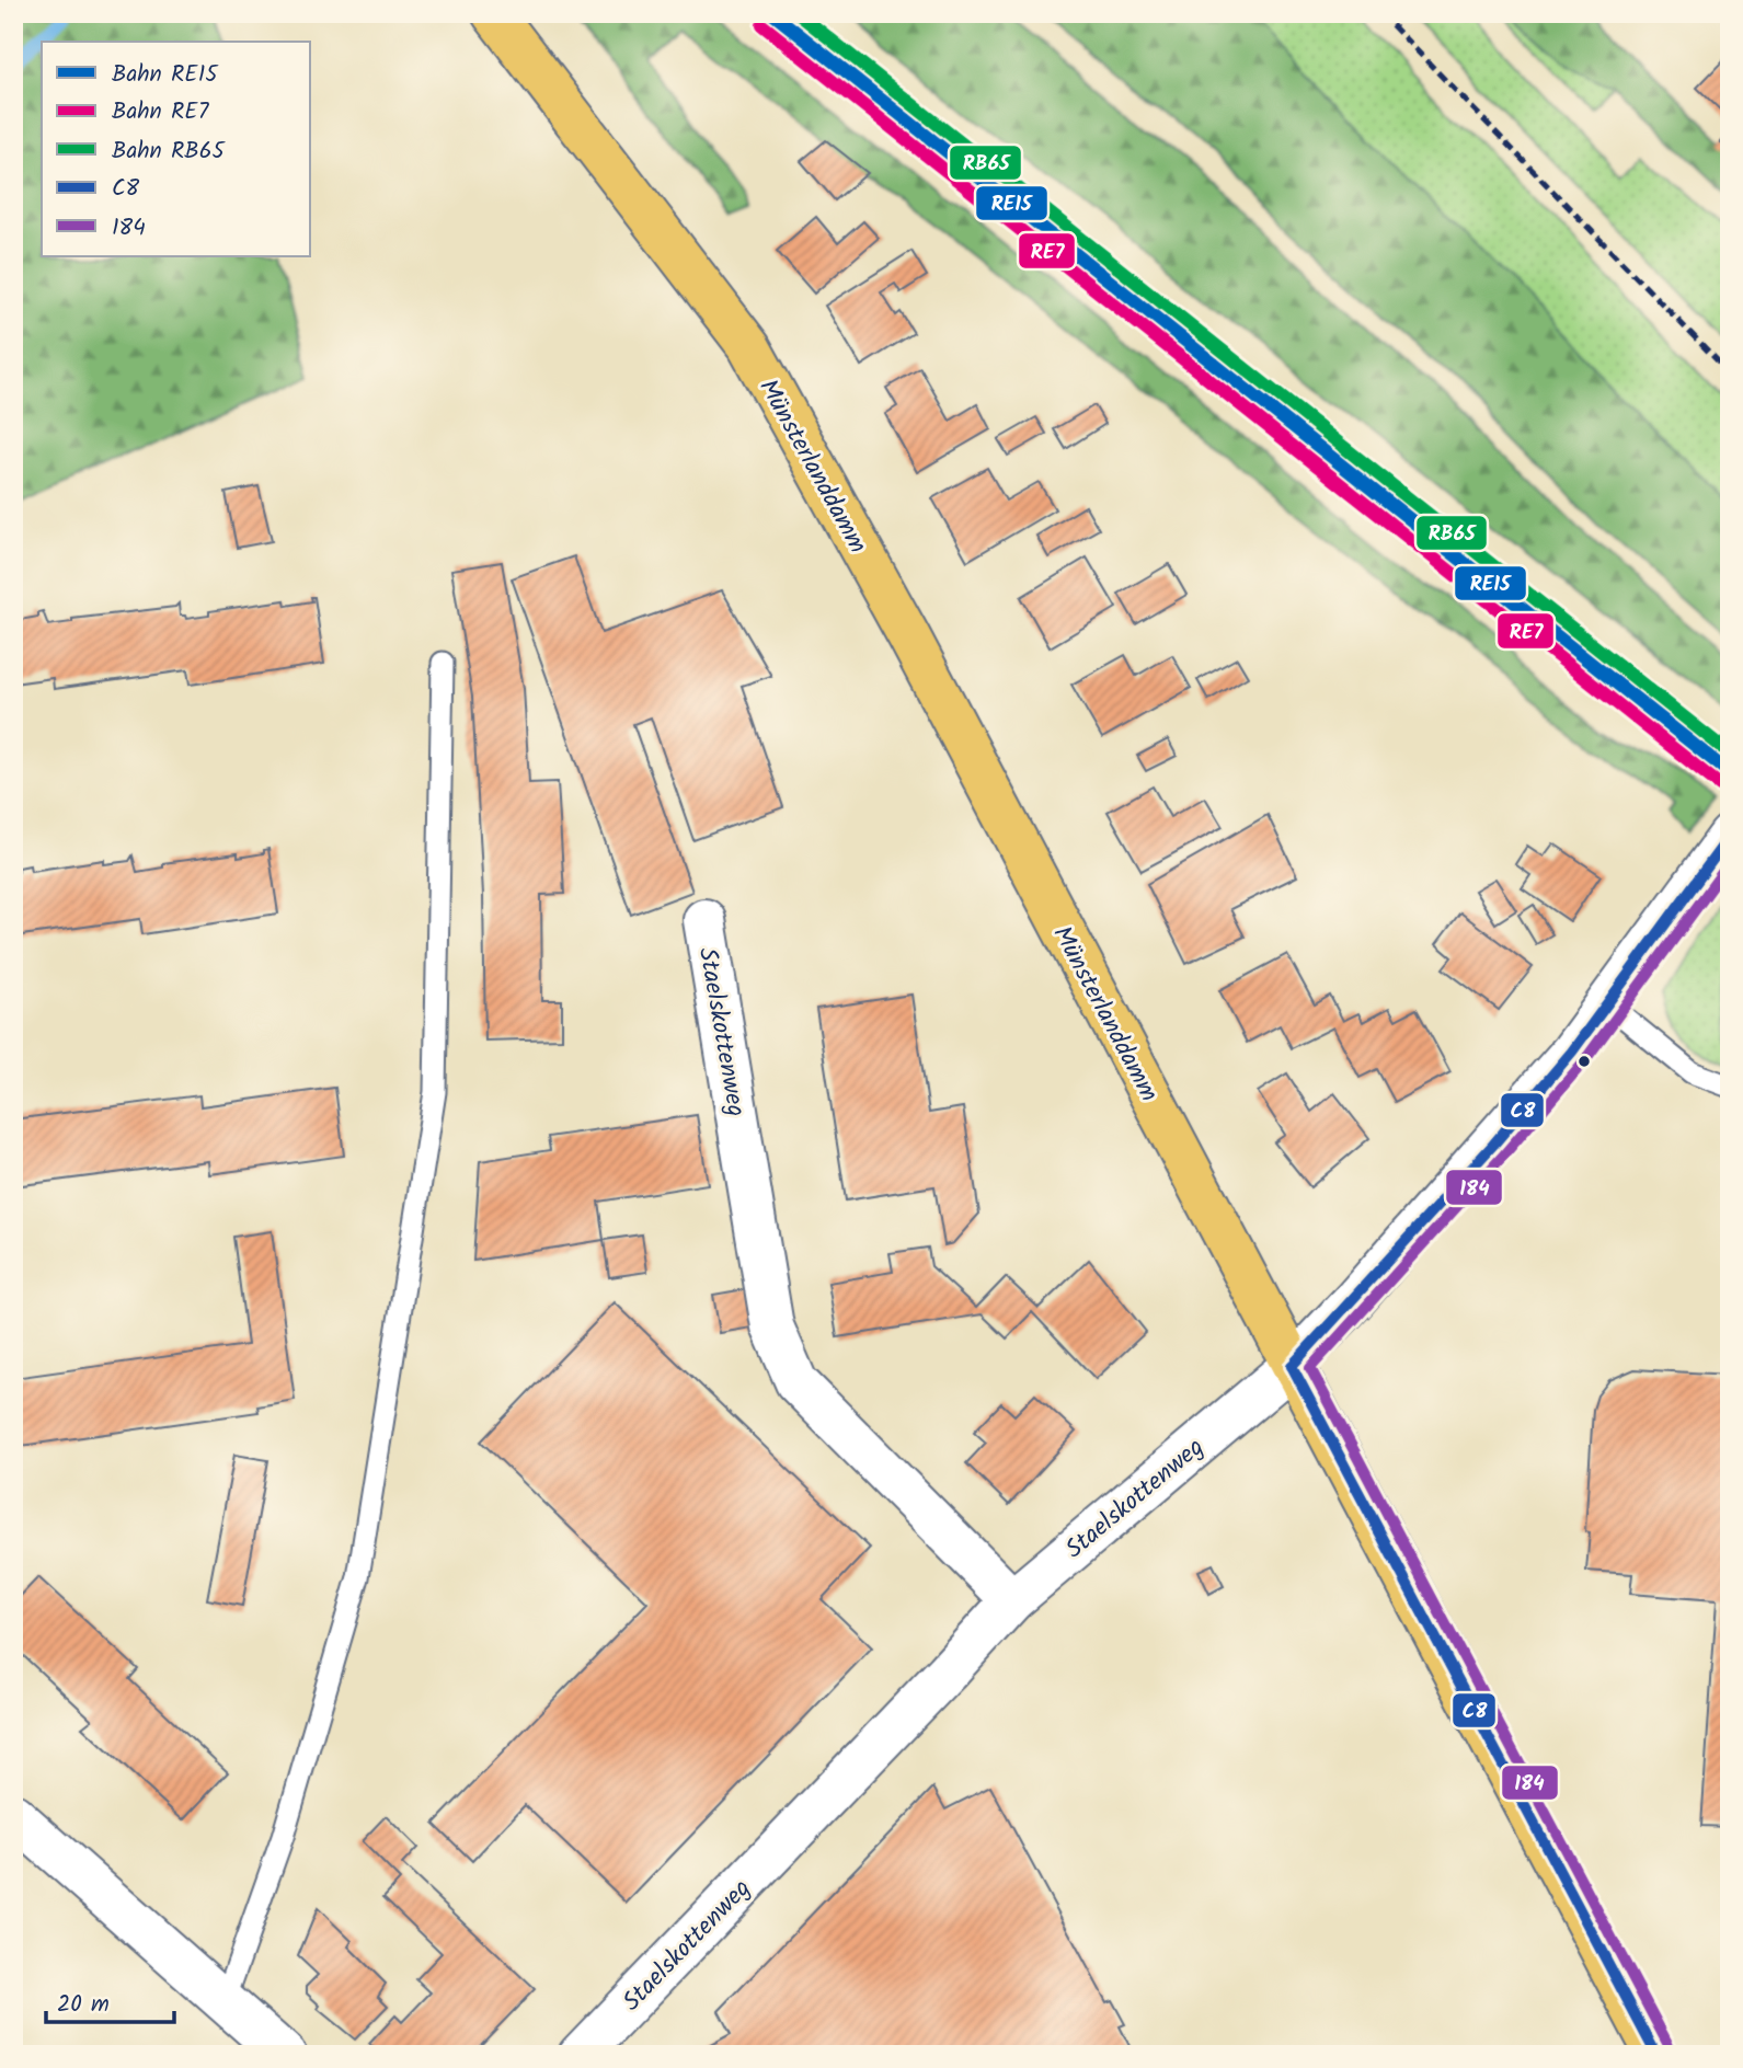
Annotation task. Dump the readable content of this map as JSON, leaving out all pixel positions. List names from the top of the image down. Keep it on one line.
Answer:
{"streets":{"main road":["Münsterlanddamm"],"street":["Staelskottenweg"]},"crossings":[["Münsterlanddamm","Staelskottenweg"]],"lines":["rail line RE15","rail line RB65","rail line RE7","transit line C8","transit line 184"],"legend":["Bahn RE15","Bahn RE7","Bahn RB65","C8","184"],"scale_bar":"20 m"}
